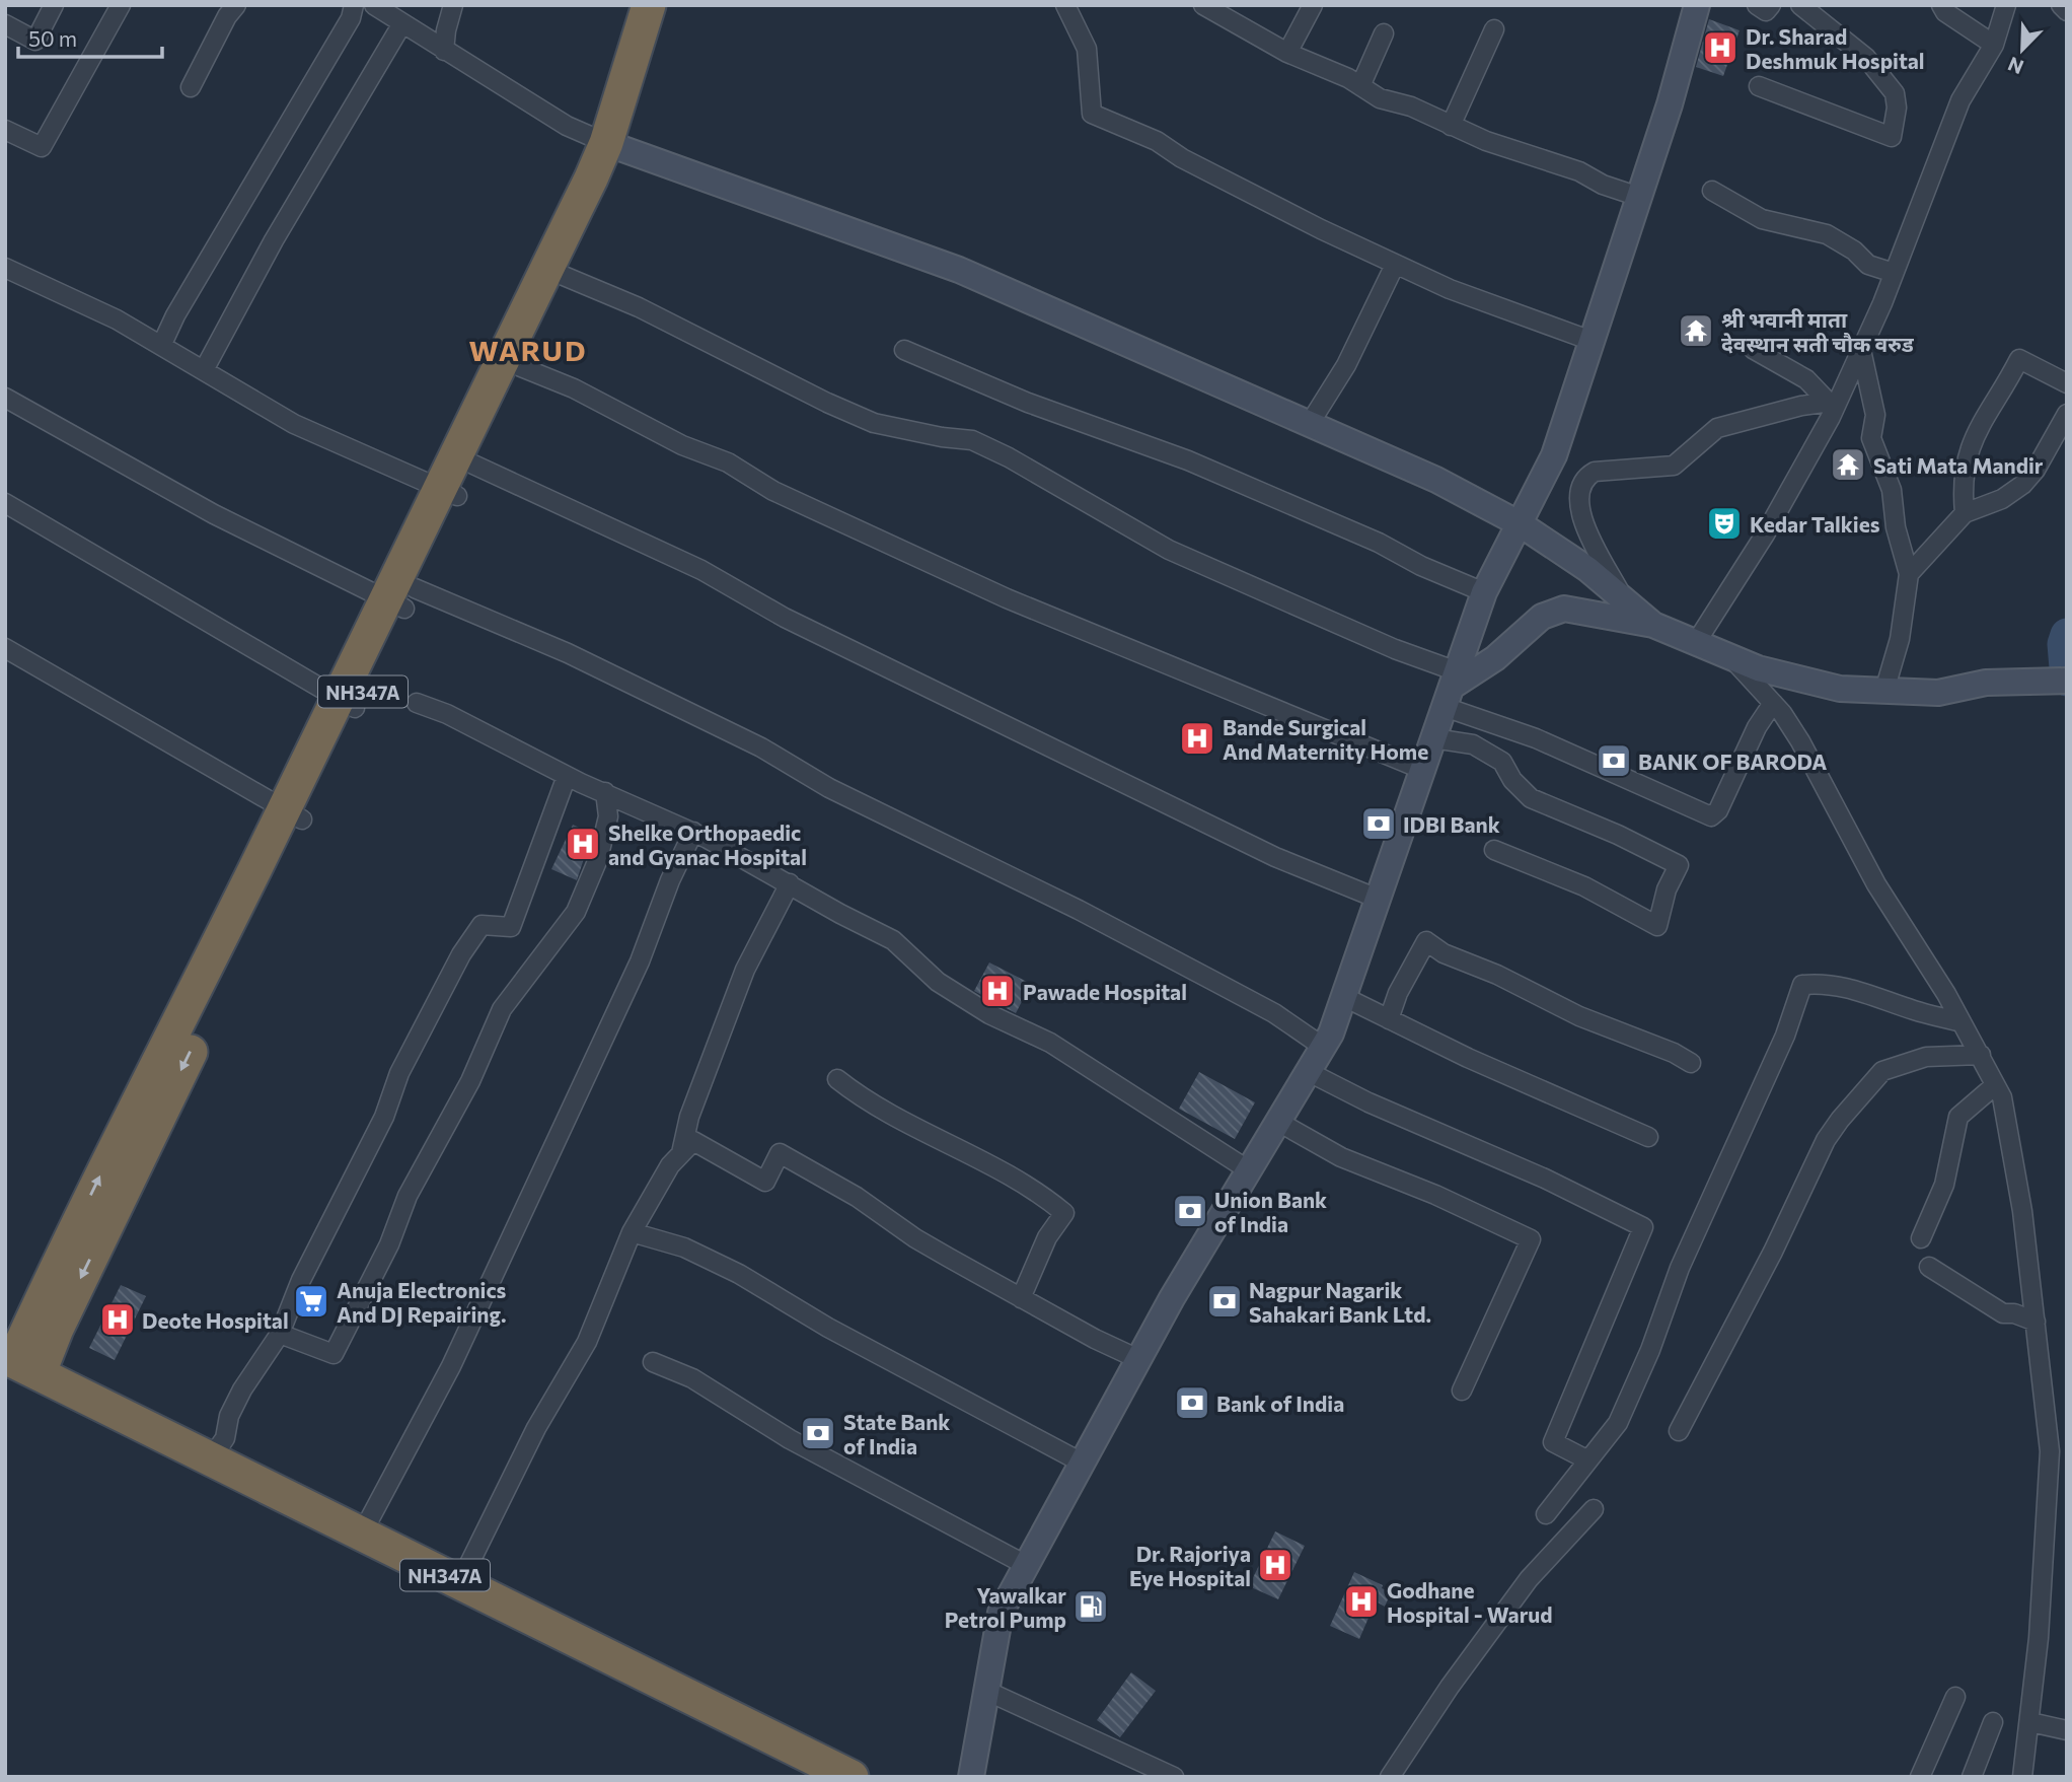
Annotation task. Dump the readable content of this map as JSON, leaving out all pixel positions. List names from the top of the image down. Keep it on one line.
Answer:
{"streets":{"highway":["NH347A"]},"districts":["WARUD"],"places":{"hospital":["Dr. Sharad Deshmuk Hospital","Bande Surgical And Maternity Home","Shelke Orthopaedic and Gyanac Hospital","Pawade Hospital","Deote Hospital","Dr. Rajoriya Eye Hospital","Godhane Hospital - Warud"],"temple":["श्री भवानी माता देवस्थान सती चौक वरुड","Sati Mata Mandir"],"theatre":["Kedar Talkies"],"bank":["BANK OF BARODA","IDBI Bank","Union Bank of India","Nagpur Nagarik Sahakari Bank Ltd.","Bank of India","State Bank of India"],"supermarket":["Anuja Electronics And DJ Repairing."],"fuel station":["Yawalkar Petrol Pump"]},"scale_bar":"50 m","north":"bottom left"}
